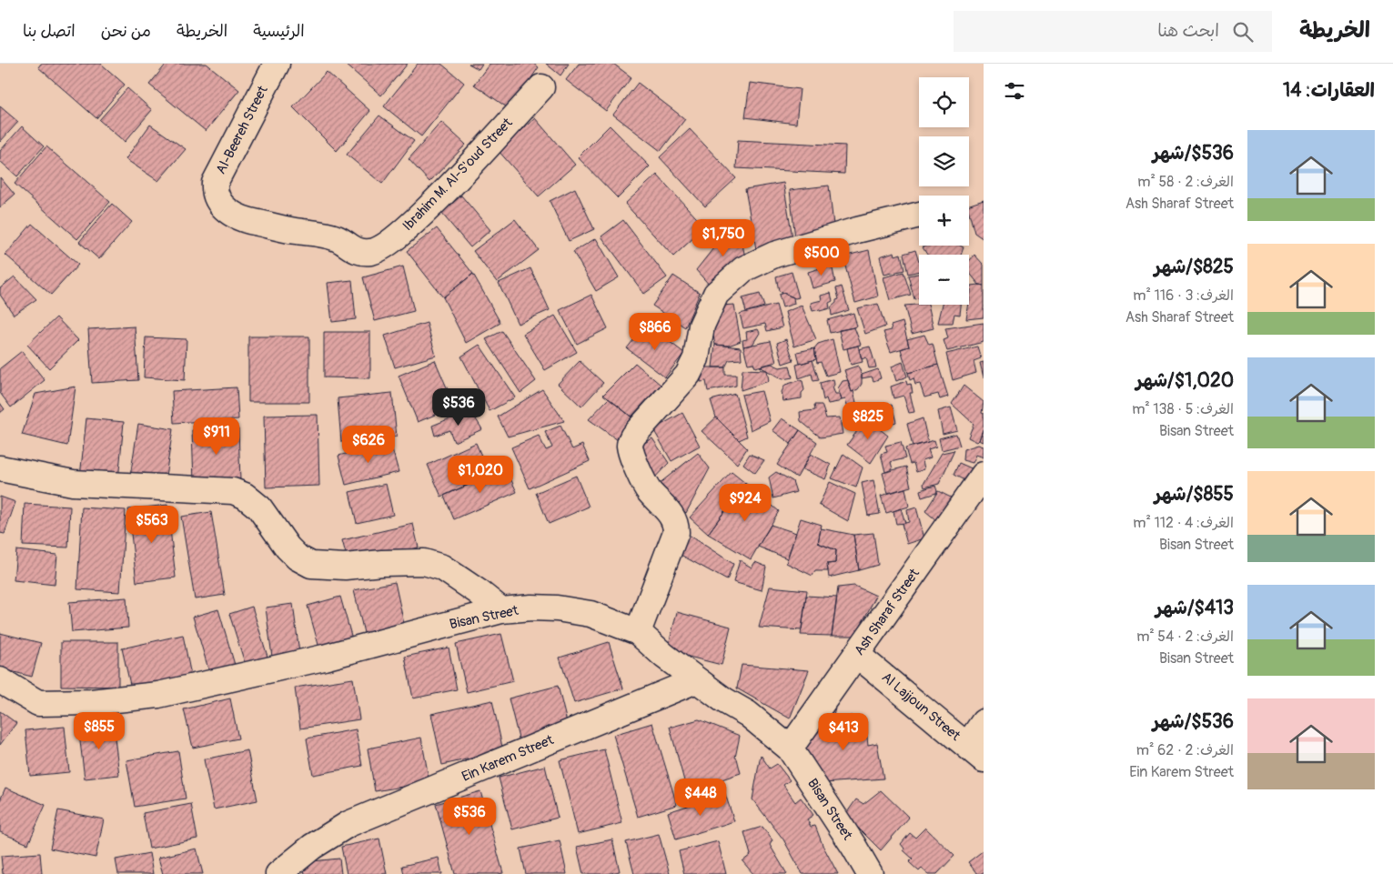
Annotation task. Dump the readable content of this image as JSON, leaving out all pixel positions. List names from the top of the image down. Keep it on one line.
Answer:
{"streets":{"street":["Al-Beereh Street","Ibrahim M. Al-S'oud Street","Ash Sharaf Street","Bisan Street","Al Lajjoun Street","Ein Karem Street"]},"crossings":[["Al-Beereh Street","Ibrahim M. Al-S'oud Street"],["Ash Sharaf Street","Bisan Street"],["Ash Sharaf Street","Al Lajjoun Street"],["Bisan Street","Ein Karem Street"]],"page":{"header":"الخريطة","search":"ابحث هنا","nav":["الرئيسية","الخريطة","من نحن","اتصل بنا"],"heading":"العقارات: 14","map_buttons":["+","−"],"list":[{"name":"$536/شهر","note":"الغرف: 2 · 58 m² · Ash Sharaf Street"},{"name":"$825/شهر","note":"الغرف: 3 · 116 m² · Ash Sharaf Street"},{"name":"$1,020/شهر","note":"الغرف: 5 · 138 m² · Bisan Street"},{"name":"$855/شهر","note":"الغرف: 4 · 112 m² · Bisan Street"},{"name":"$413/شهر","note":"الغرف: 2 · 54 m² · Bisan Street"},{"name":"$536/شهر","note":"الغرف: 2 · 62 m² · Ein Karem Street"}],"price":["$1,750","$500","$866","$536","$825","$911","$626","$1,020","$924","$563","$855","$413","$448","$536"]}}
